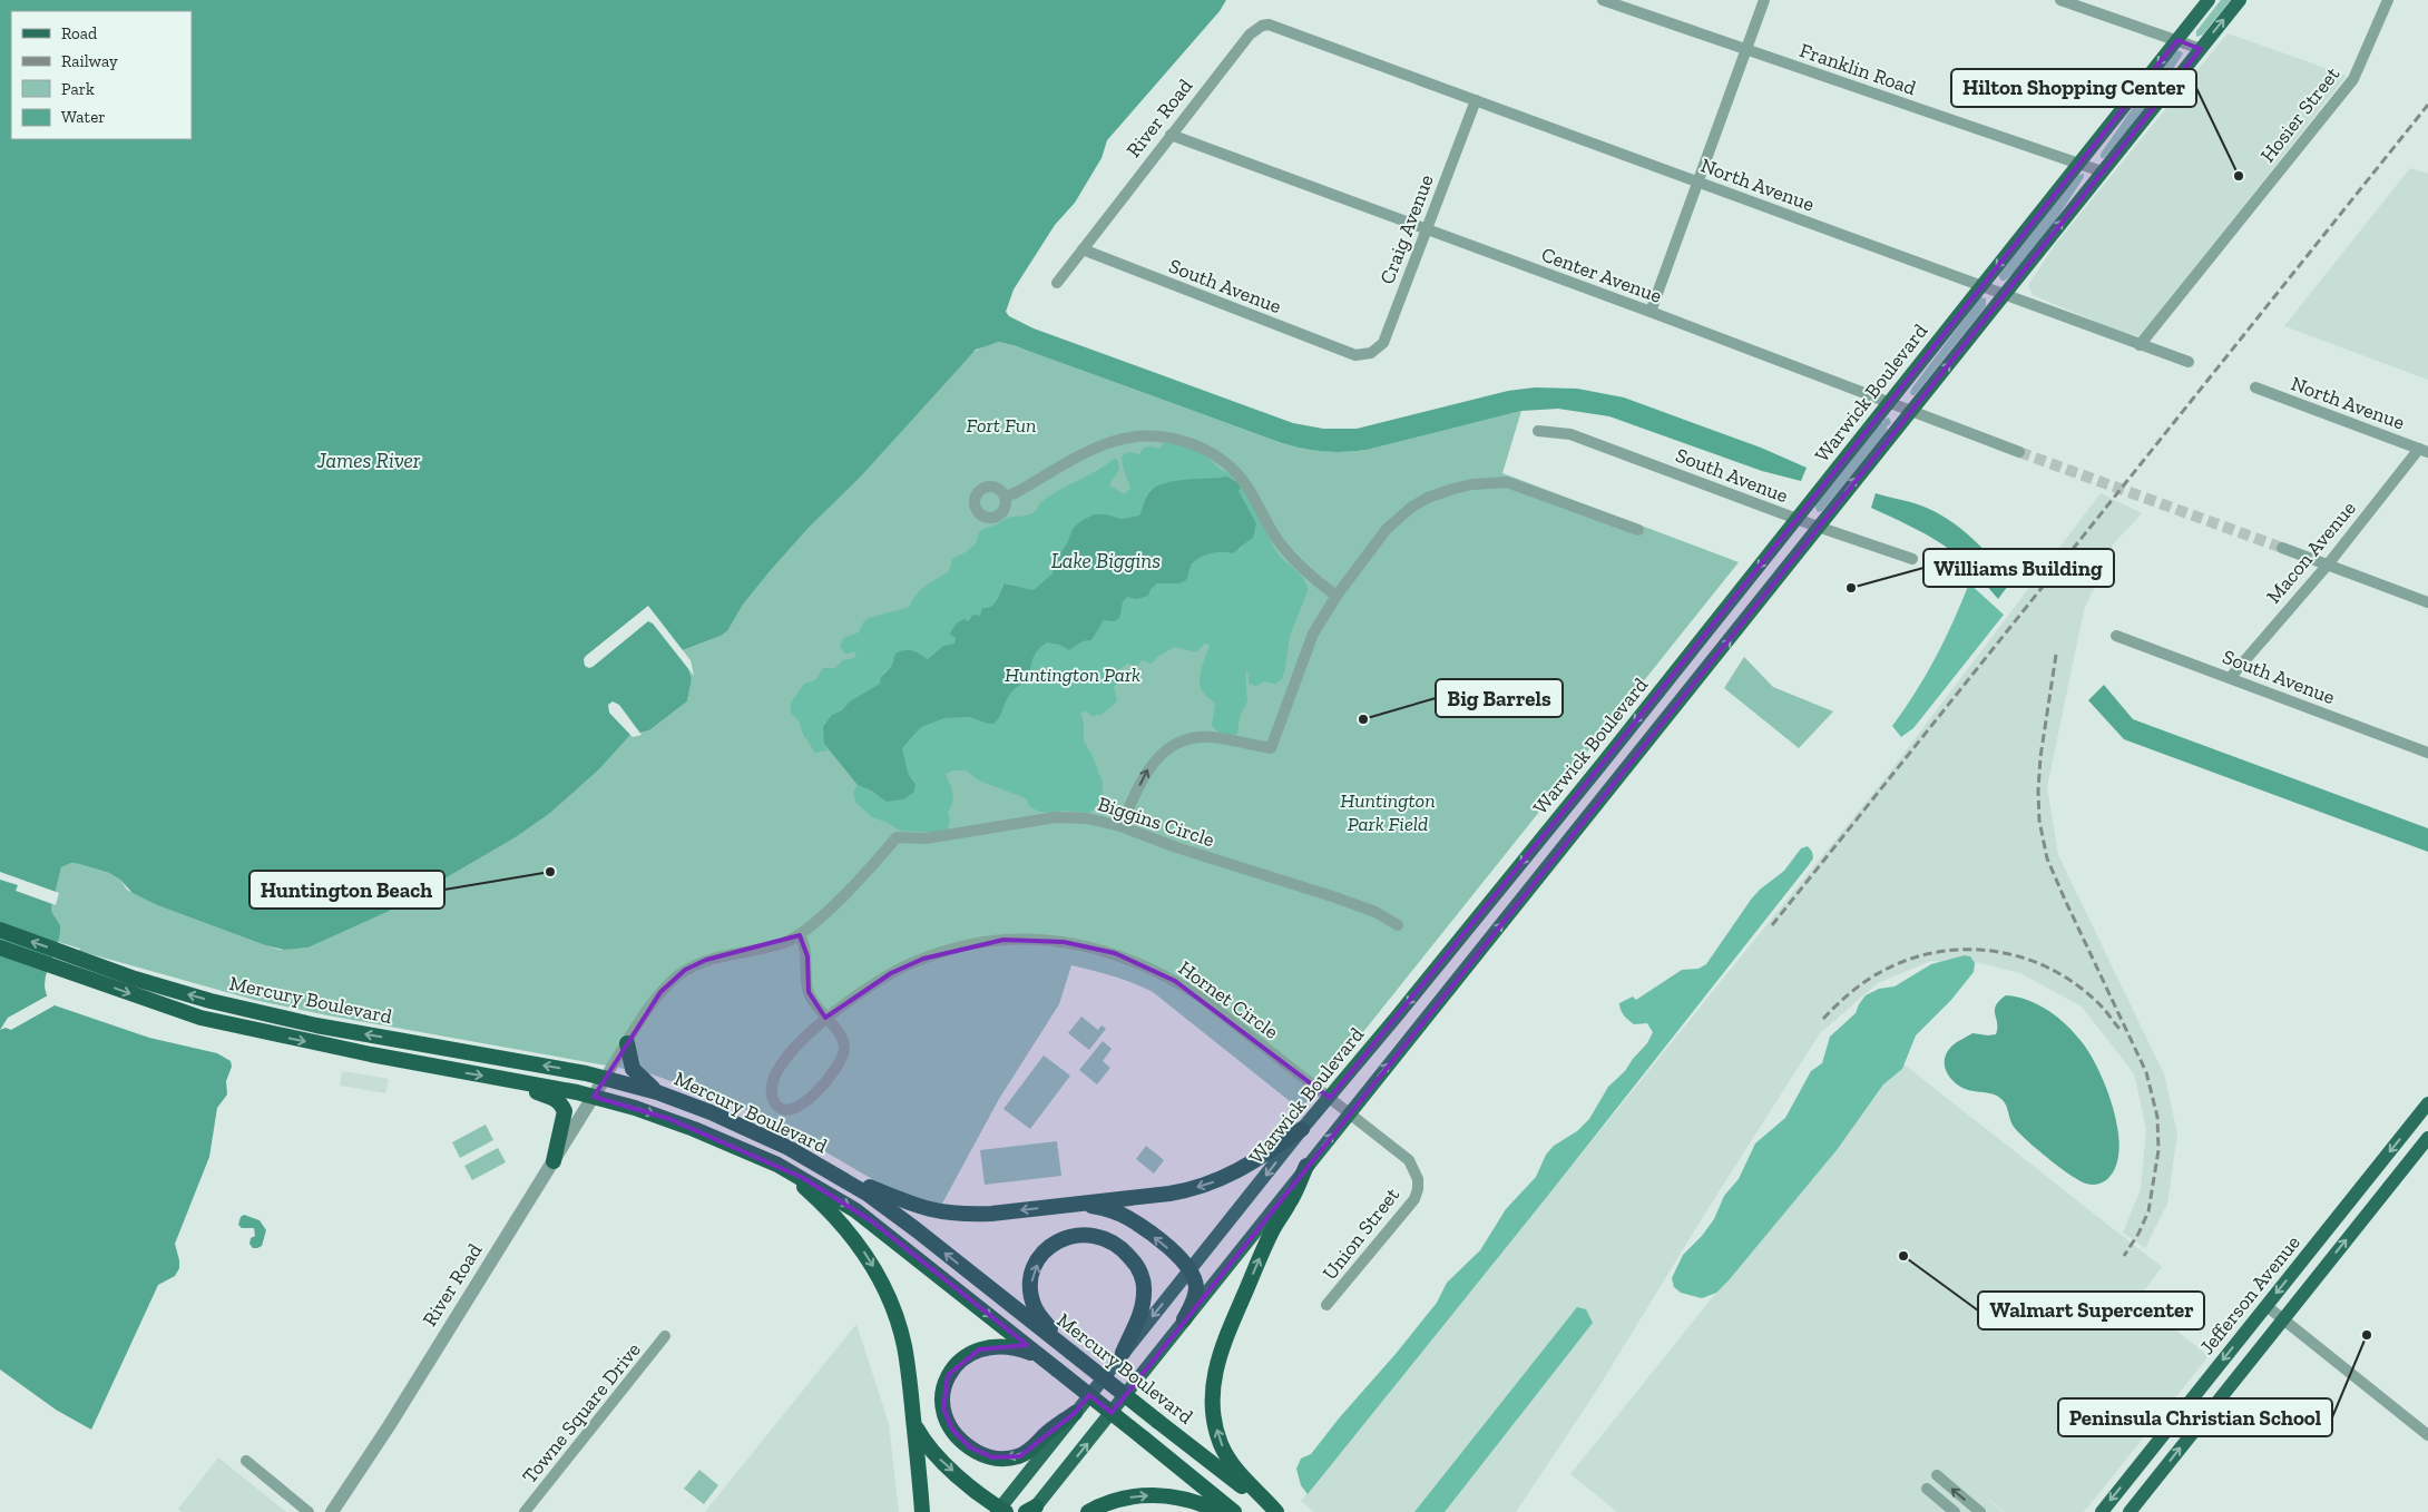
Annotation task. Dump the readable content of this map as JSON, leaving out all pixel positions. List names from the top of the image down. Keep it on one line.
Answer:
{"streets":{"highway":["Mercury Boulevard"],"main road":["Warwick Boulevard","Jefferson Avenue"],"street":["Franklin Road","Hosier Street","River Road","North Avenue","Craig Avenue","Center Avenue","South Avenue","Macon Avenue","Biggins Circle","Hornet Circle","Union Street","Towne Square Drive"]},"crossings":[["Franklin Road","Warwick Boulevard"],["Hosier Street","North Avenue"],["River Road","North Avenue"],["River Road","Center Avenue"],["River Road","South Avenue"],["River Road","Mercury Boulevard"],["North Avenue","Craig Avenue"],["North Avenue","Warwick Boulevard"],["North Avenue","Macon Avenue"],["Craig Avenue","Center Avenue"],["Craig Avenue","South Avenue"],["Center Avenue","Warwick Boulevard"],["South Avenue","Warwick Boulevard"],["South Avenue","Macon Avenue"],["Warwick Boulevard","Hornet Circle"],["Warwick Boulevard","Union Street"],["Hornet Circle","Union Street"]],"water":["James River","Lake Biggins"],"parks":["Fort Fun","Huntington Park","Huntington Park Field"],"places":["Hilton Shopping Center","Williams Building","Big Barrels","Huntington Beach","Walmart Supercenter","Peninsula Christian School"],"legend":["Road","Railway","Park","Water"]}
